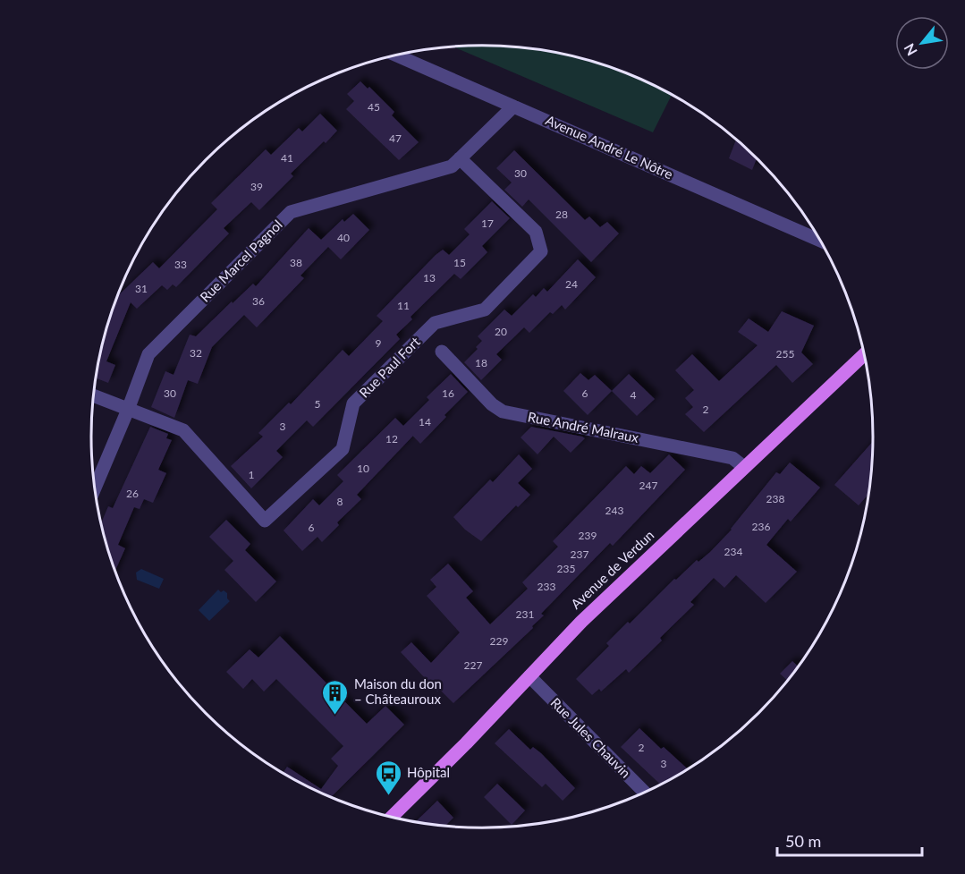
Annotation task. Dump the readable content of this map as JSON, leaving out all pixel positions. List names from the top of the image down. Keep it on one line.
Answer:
{"streets":{"main road":["Avenue de Verdun"],"street":["Avenue André Le Nôtre","Rue Marcel Pagnol","Rue Paul Fort","Rue André Malraux","Rue Jules Chauvin"]},"crossings":[["Avenue André Le Nôtre","Rue Marcel Pagnol"],["Rue Marcel Pagnol","Rue Paul Fort"],["Rue André Malraux","Avenue de Verdun"],["Avenue de Verdun","Rue Jules Chauvin"]],"places":{"building":["Maison du don – Châteauroux"],"bus stop":["Hôpital"]},"house_numbers":["45","47","41","30","39","28","17","40","38","15","33","13","24","31","36","11","20","9","32","255","18","30","16","6","4","5","2","14","3","12","10","1","247","26","238","8","243","236","6","239","234","237","235","233","231","229","227","2","3"],"scale_bar":"50 m","north":"bottom left"}
